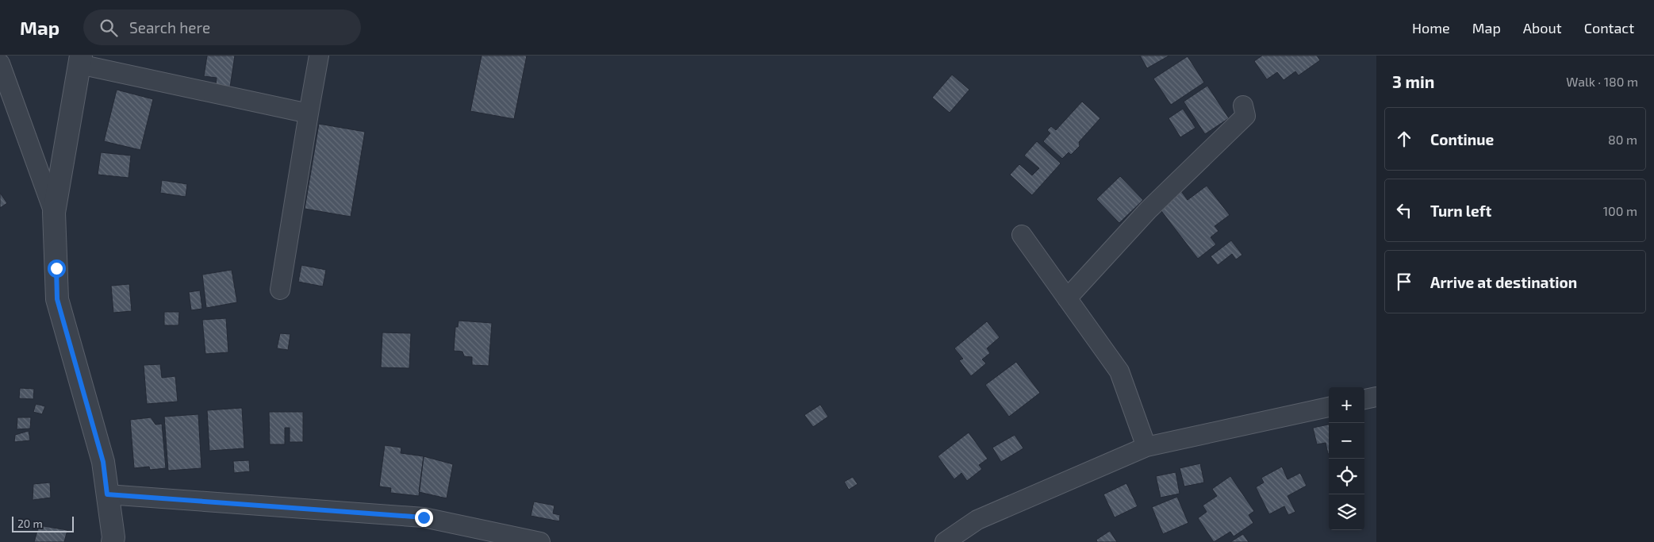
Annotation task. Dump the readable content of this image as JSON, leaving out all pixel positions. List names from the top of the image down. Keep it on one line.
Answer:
{"scale_bar":"20 m","page":{"header":"Map","search":"Search here","nav":["Home","Map","About","Contact"],"heading":["3 min","Walk · 180 m"],"list":[["Continue","80 m"],["Turn left","100 m"],"Arrive at destination"],"map_buttons":["+","−"],"scale":"20 m"}}
